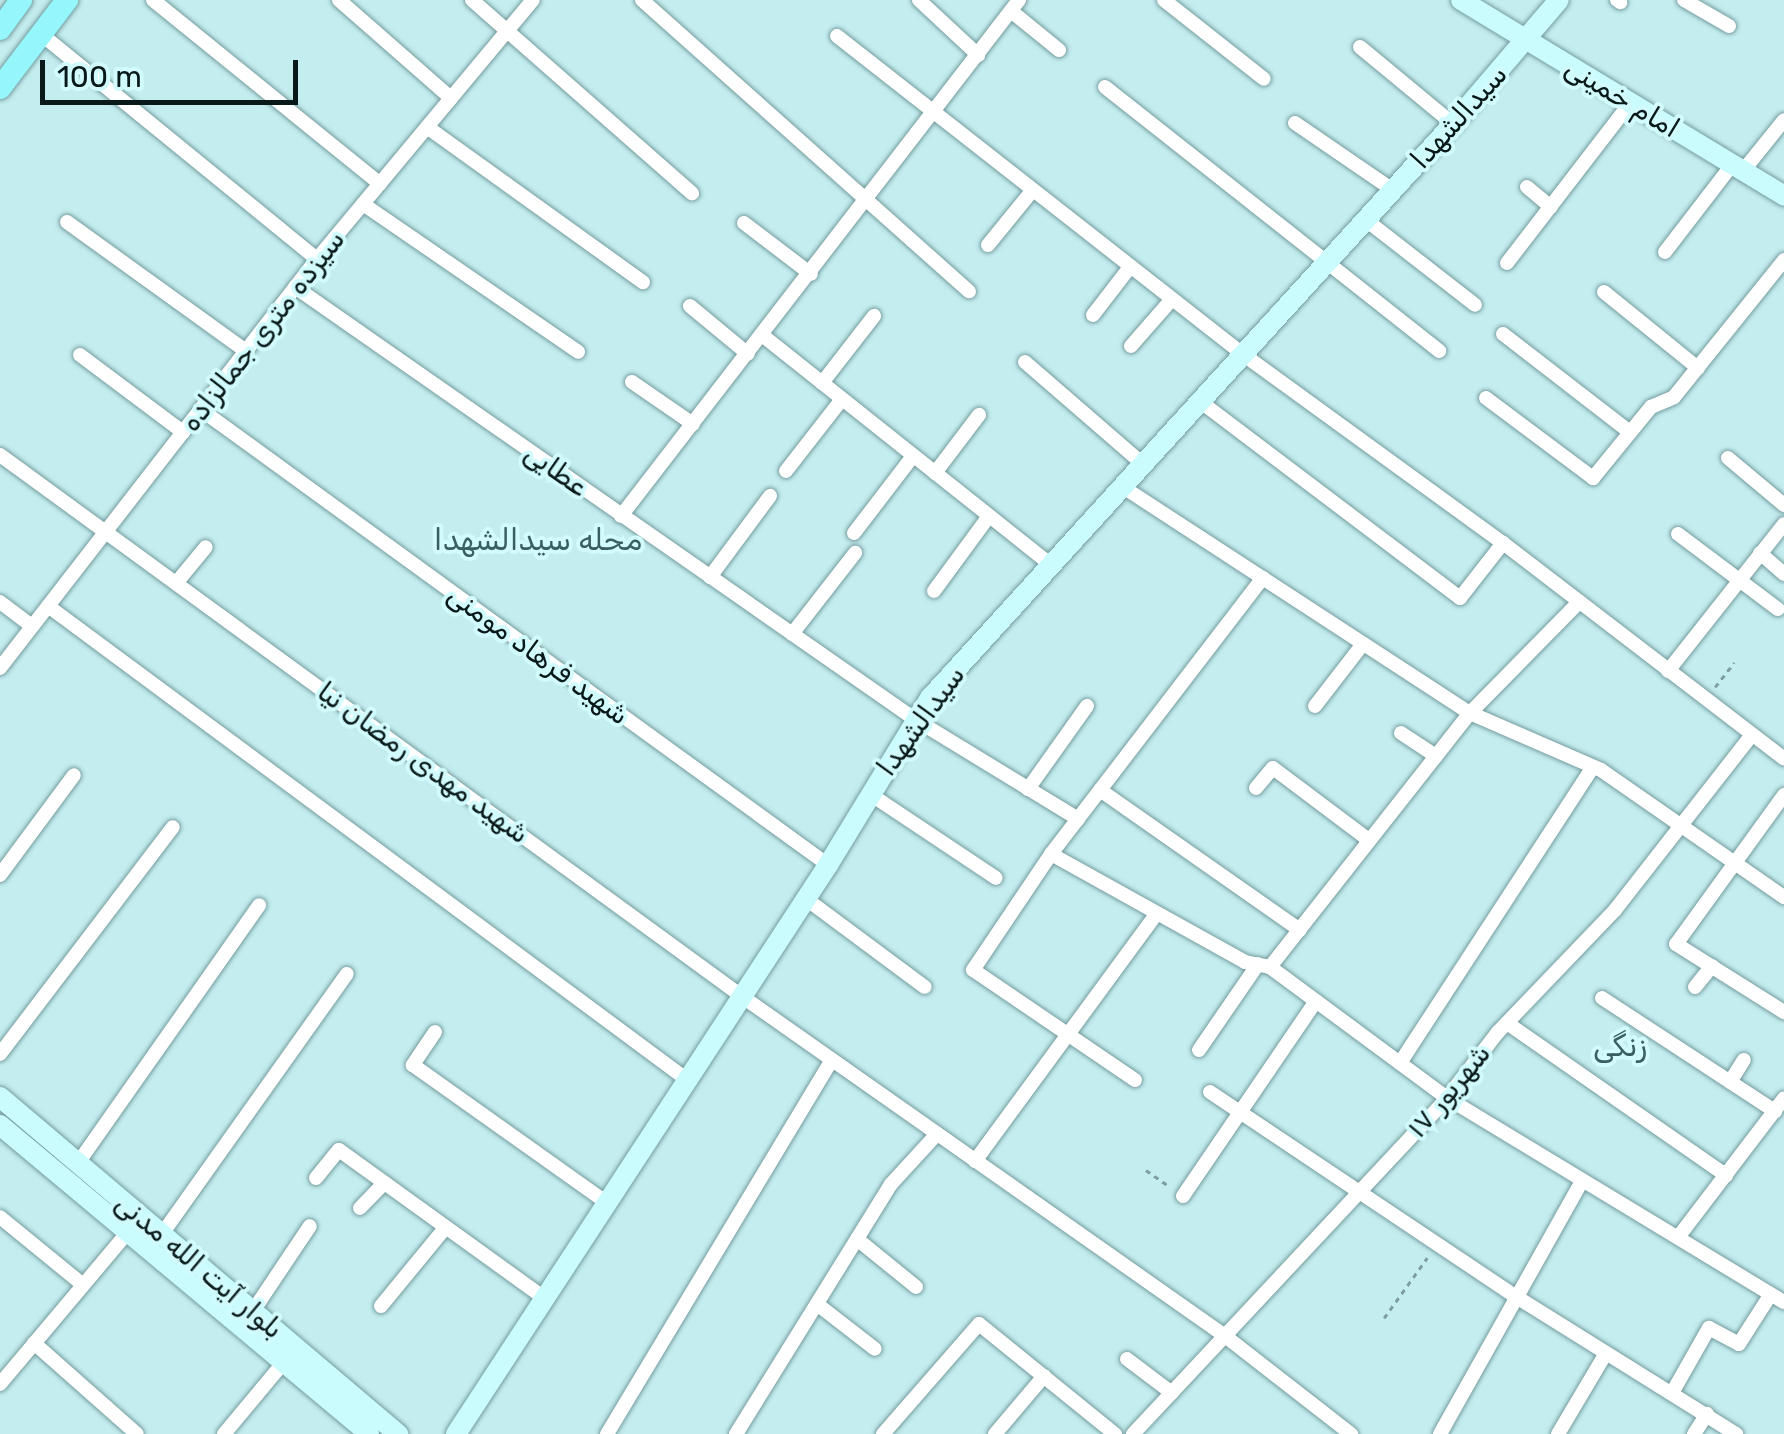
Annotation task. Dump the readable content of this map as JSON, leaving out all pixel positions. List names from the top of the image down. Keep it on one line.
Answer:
{"streets":{"street":["امام خمینی","سیدالشهدا","سیزده متری جمالزاده","عطایی","شهید فرهاد مومنی","شهید مهدی رمضان نیا","۱۷ شهریور","بلوار آیت الله مدنی"]},"crossings":[["امام خمینی","سیدالشهدا"],["سیدالشهدا","عطایی"],["سیدالشهدا","شهید فرهاد مومنی"],["سیدالشهدا","شهید مهدی رمضان نیا"],["سیزده متری جمالزاده","عطایی"],["سیزده متری جمالزاده","شهید فرهاد مومنی"],["سیزده متری جمالزاده","شهید مهدی رمضان نیا"],["شهید مهدی رمضان نیا","۱۷ شهریور"]],"districts":["محله سیدالشهدا","زنگی"],"scale_bar":"100 m"}
